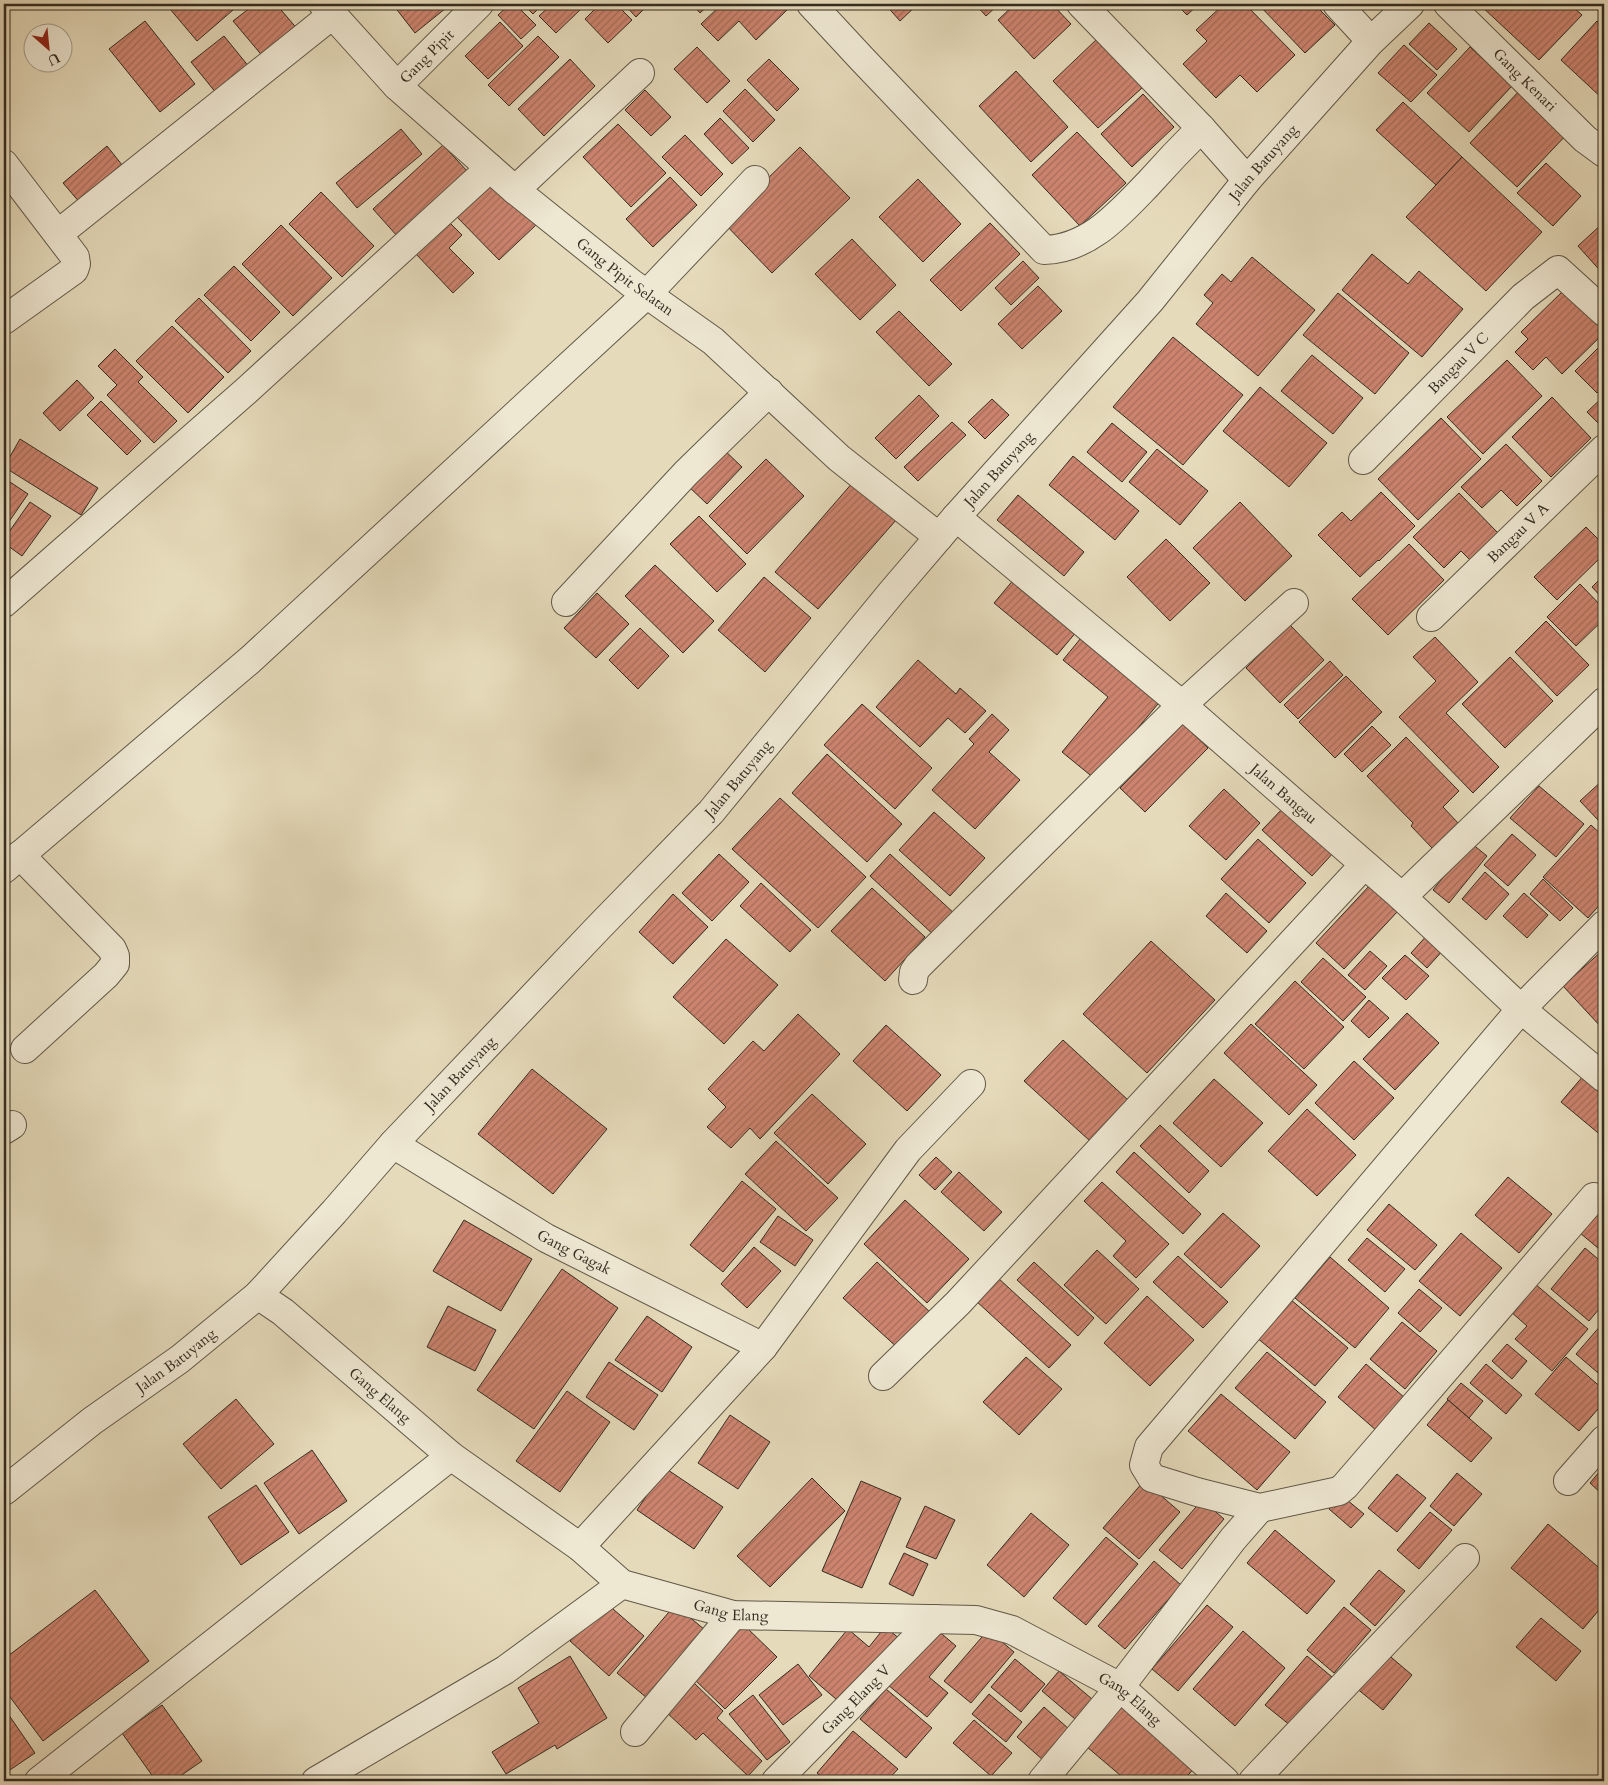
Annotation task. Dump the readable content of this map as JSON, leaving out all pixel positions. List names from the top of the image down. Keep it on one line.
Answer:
{"streets":{"street":["Gang Pipit","Gang Kenari","Jalan Batuyang","Gang Pipit Selatan","Bangau V C","Bangau V A","Jalan Bangau","Gang Gagak","Gang Elang","Gang Elang V"]},"crossings":[["Gang Pipit","Gang Pipit Selatan"],["Jalan Batuyang","Gang Pipit Selatan"],["Jalan Batuyang","Jalan Bangau"],["Jalan Batuyang","Gang Gagak"],["Jalan Batuyang","Gang Elang"],["Gang Pipit Selatan","Jalan Bangau"],["Gang Elang","Gang Elang V"]],"north":"bottom right"}
